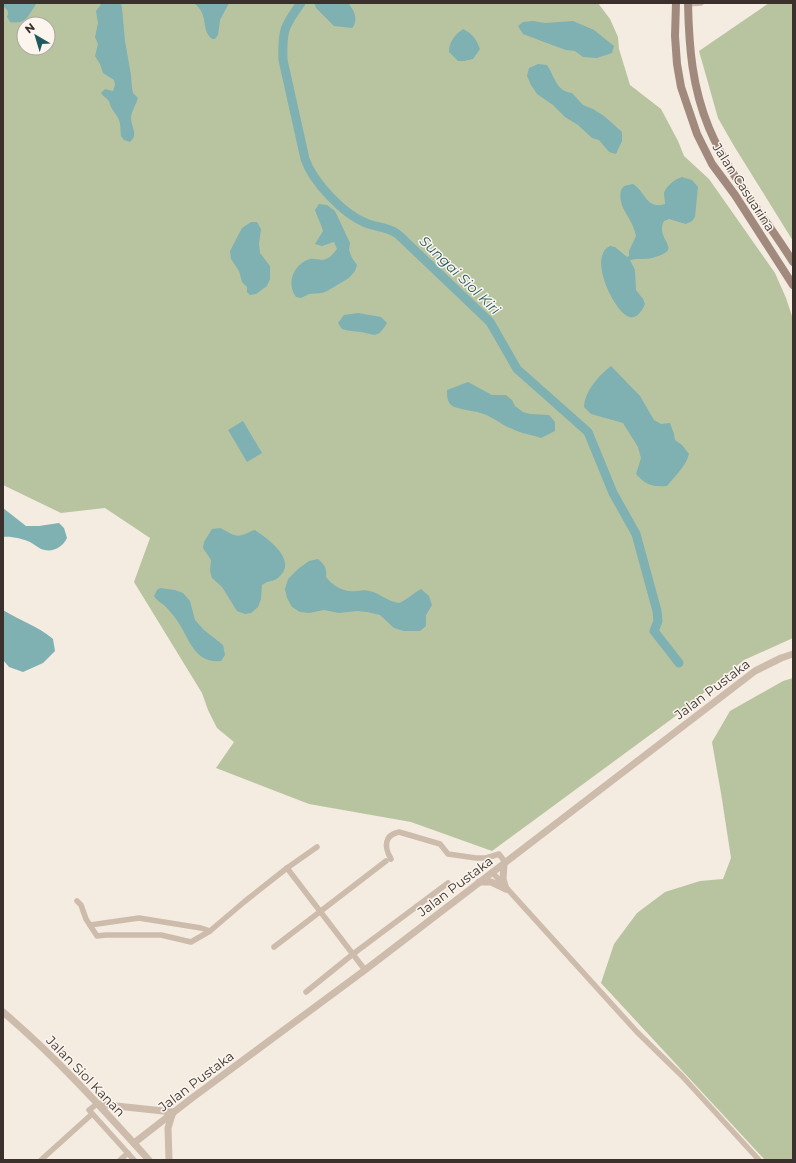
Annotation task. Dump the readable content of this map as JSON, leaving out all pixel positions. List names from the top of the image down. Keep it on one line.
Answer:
{"streets":{"main road":["Jalan Casuarina"],"street":["Jalan Pustaka","Jalan Siol Kanan"]},"crossings":[["Jalan Pustaka","Jalan Siol Kanan"]],"water":["Sungai Siol Kiri"],"north":"top left"}
